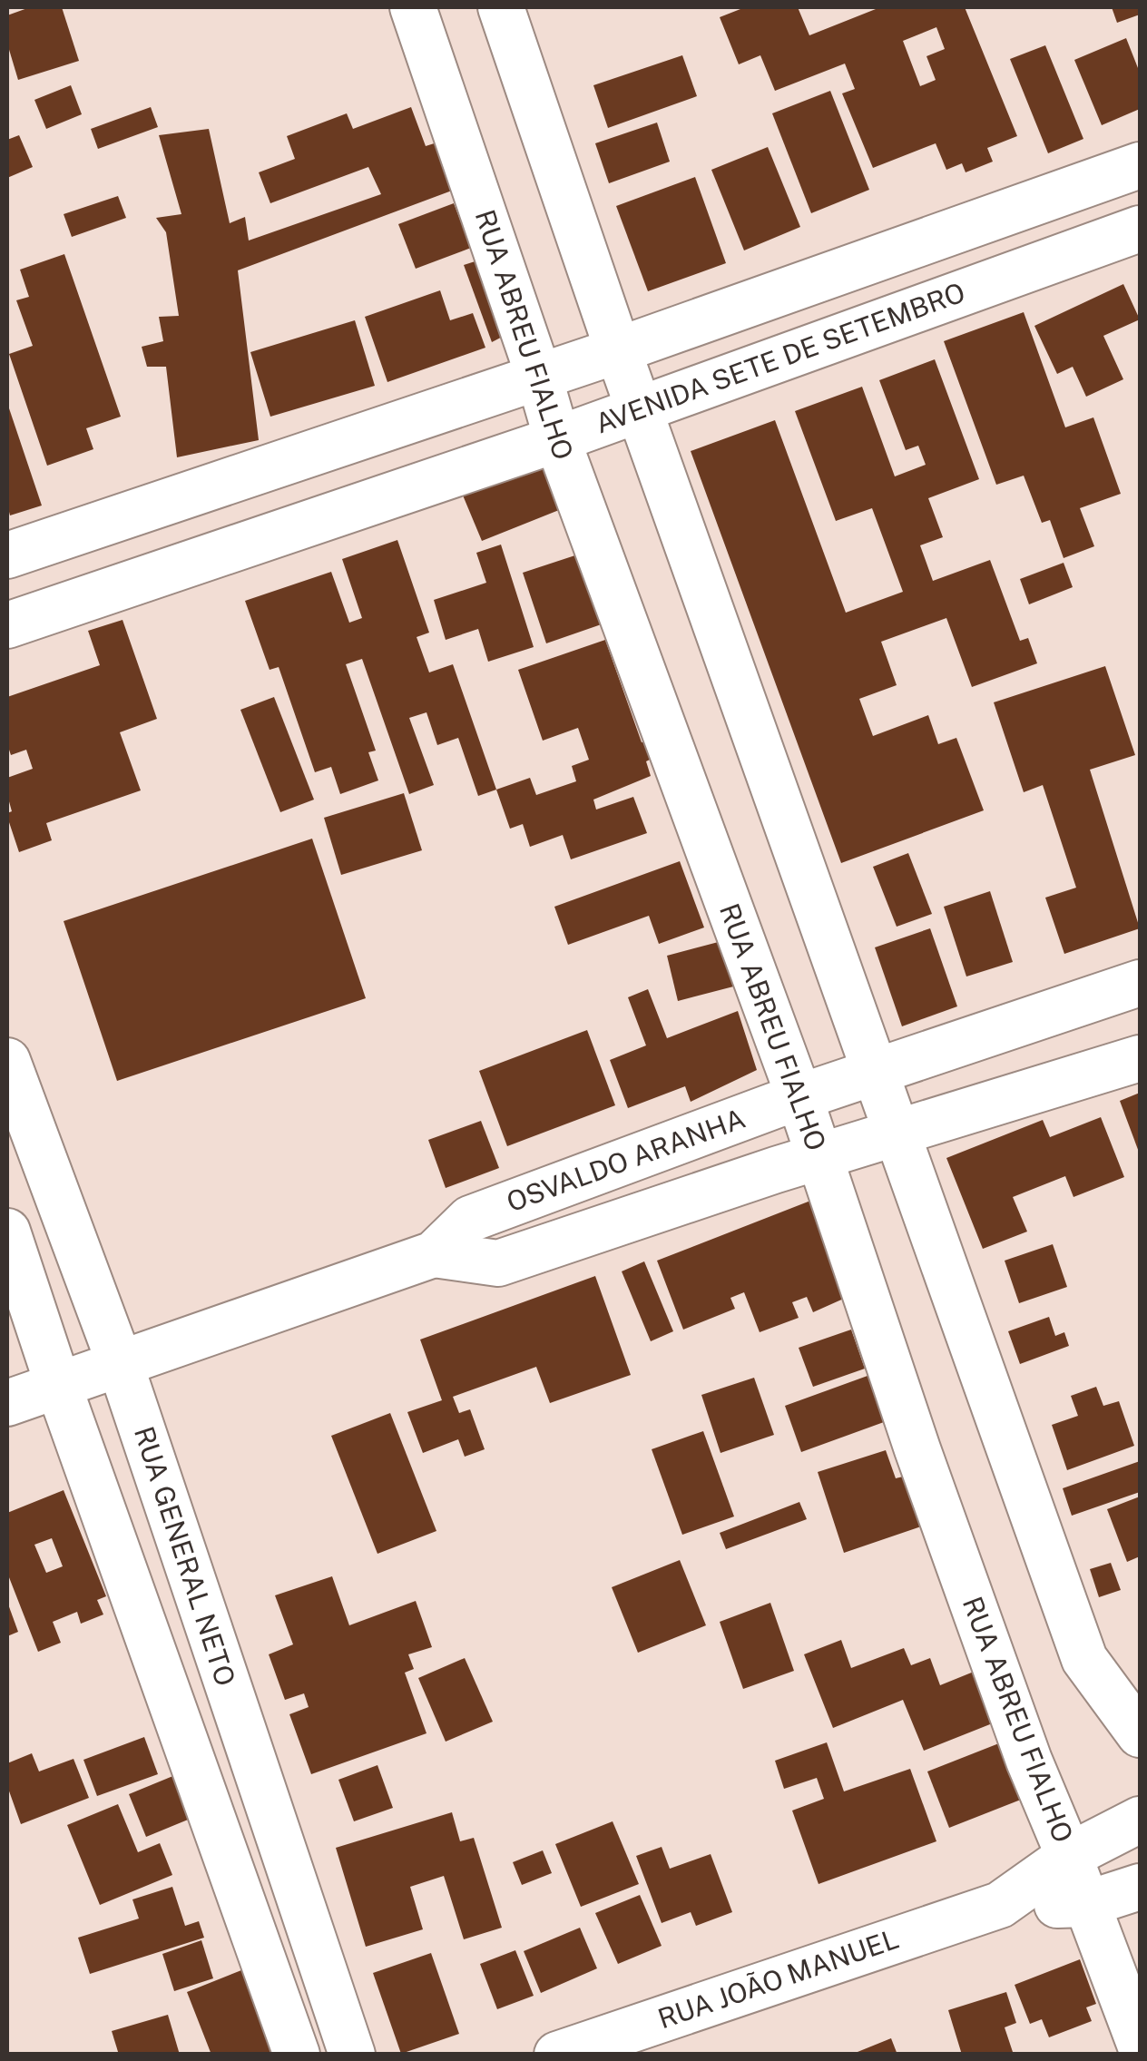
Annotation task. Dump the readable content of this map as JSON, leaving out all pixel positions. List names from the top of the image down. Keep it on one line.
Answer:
{"streets":{"street":["RUA ABREU FIALHO","AVENIDA SETE DE SETEMBRO","OSVALDO ARANHA","RUA GENERAL NETO","RUA JOÃO MANUEL"]},"crossings":[["RUA ABREU FIALHO","AVENIDA SETE DE SETEMBRO"],["RUA ABREU FIALHO","OSVALDO ARANHA"],["RUA ABREU FIALHO","RUA JOÃO MANUEL"],["OSVALDO ARANHA","RUA GENERAL NETO"]]}
